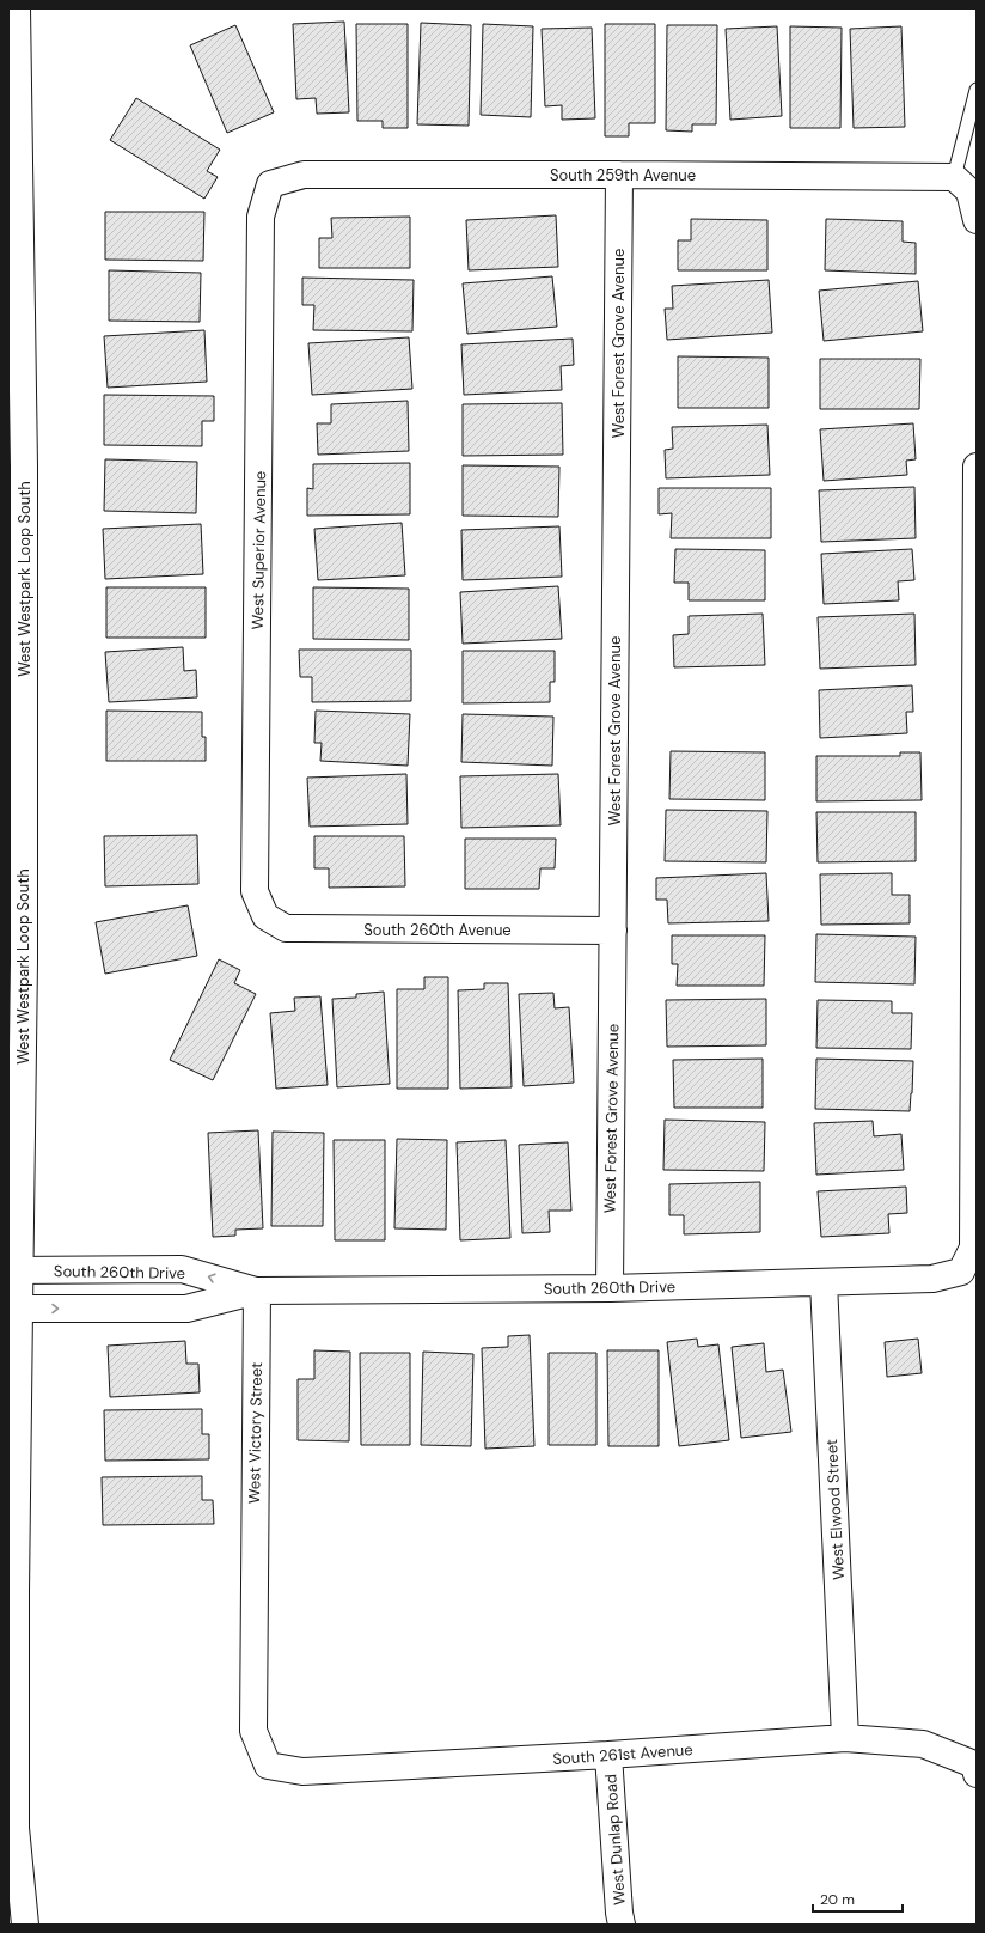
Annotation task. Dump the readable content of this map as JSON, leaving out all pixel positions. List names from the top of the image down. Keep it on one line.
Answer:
{"streets":{"street":["South 259th Avenue","West Forest Grove Avenue","West Superior Avenue","West Westpark Loop South","South 260th Avenue","South 260th Drive","West Victory Street","West Elwood Street","South 261st Avenue","West Dunlap Road"]},"crossings":[["South 259th Avenue","West Forest Grove Avenue"],["South 259th Avenue","West Superior Avenue"],["West Forest Grove Avenue","South 260th Avenue"],["West Forest Grove Avenue","South 260th Drive"],["West Superior Avenue","South 260th Avenue"],["West Westpark Loop South","South 260th Drive"],["South 260th Drive","West Victory Street"],["South 260th Drive","West Elwood Street"],["West Victory Street","South 261st Avenue"],["West Elwood Street","South 261st Avenue"],["South 261st Avenue","West Dunlap Road"]],"scale_bar":"20 m"}
